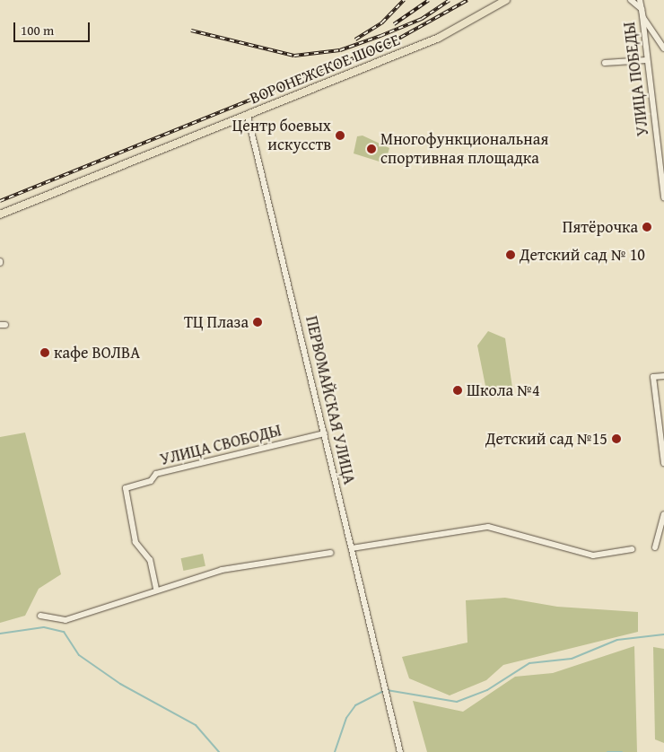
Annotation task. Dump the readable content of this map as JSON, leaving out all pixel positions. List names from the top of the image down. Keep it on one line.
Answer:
{"streets":{"main road":["ВОРОНЕЖСКОЕ ШОССЕ"],"street":["УЛИЦА ПОБЕДЫ","ПЕРВОМАЙСКАЯ УЛИЦА","УЛИЦА СВОБОДЫ"]},"crossings":[["ВОРОНЕЖСКОЕ ШОССЕ","ПЕРВОМАЙСКАЯ УЛИЦА"],["ПЕРВОМАЙСКАЯ УЛИЦА","УЛИЦА СВОБОДЫ"]],"places":["Центр боевых искусств","Многофункциональная спортивная площадка","Пятёрочка","Детский сад № 10","ТЦ Плаза","кафе ВОЛВА","Школа №4","Детский сад №15"],"scale_bar":"100 m"}
